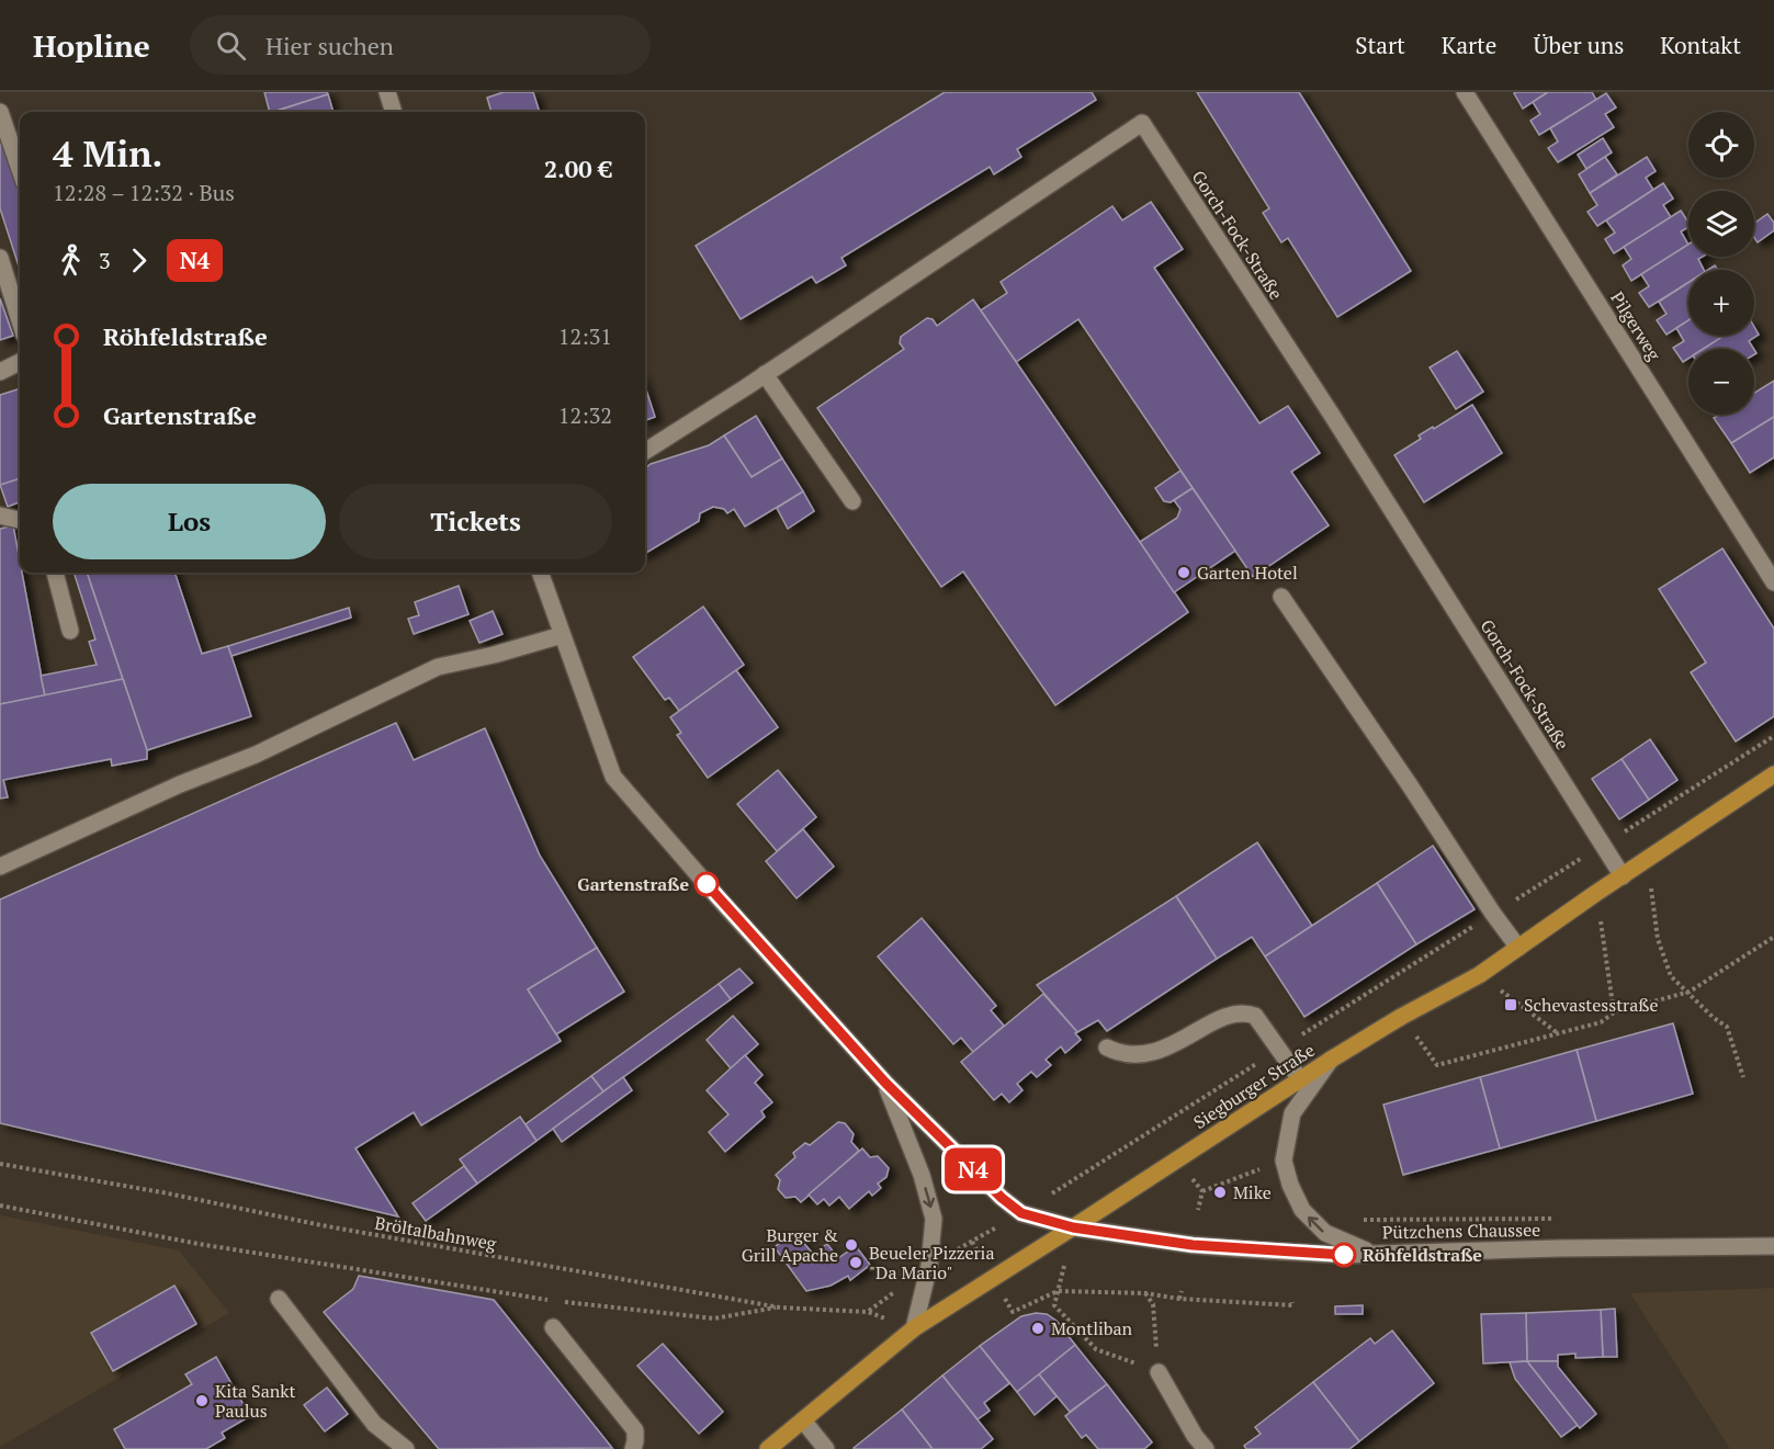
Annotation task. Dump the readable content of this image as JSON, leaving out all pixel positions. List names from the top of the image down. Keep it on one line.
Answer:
{"streets":{"main road":["Siegburger Straße"],"street":["Gorch-Fock-Straße","Pilgerweg","Pützchens Chaussee"],"path":["Bröltalbahnweg"]},"crossings":[["Gorch-Fock-Straße","Siegburger Straße"],["Siegburger Straße","Pützchens Chaussee"]],"places":{"other":["Garten Hotel","Gartenstraße","Mike","Burger & Grill Apache","Röhfeldstraße","Beueler Pizzeria \"Da Mario\"","Montliban","Kita Sankt Paulus"],"transit":["Schevastesstraße"]},"lines":["bus line N4"],"page":{"header":"Hopline","search":"Hier suchen","nav":["Start","Karte","Über uns","Kontakt"],"on_map":"N4","map_buttons":["+","−"],"heading":["4 Min.","12:28 – 12:32 · Bus","2.00 €"],"legs":["3","N4"],"list":[{"name":"Röhfeldstraße","value":"12:31"},{"name":"Gartenstraße","value":"12:32"}],"buttons":["Los","Tickets"]}}
